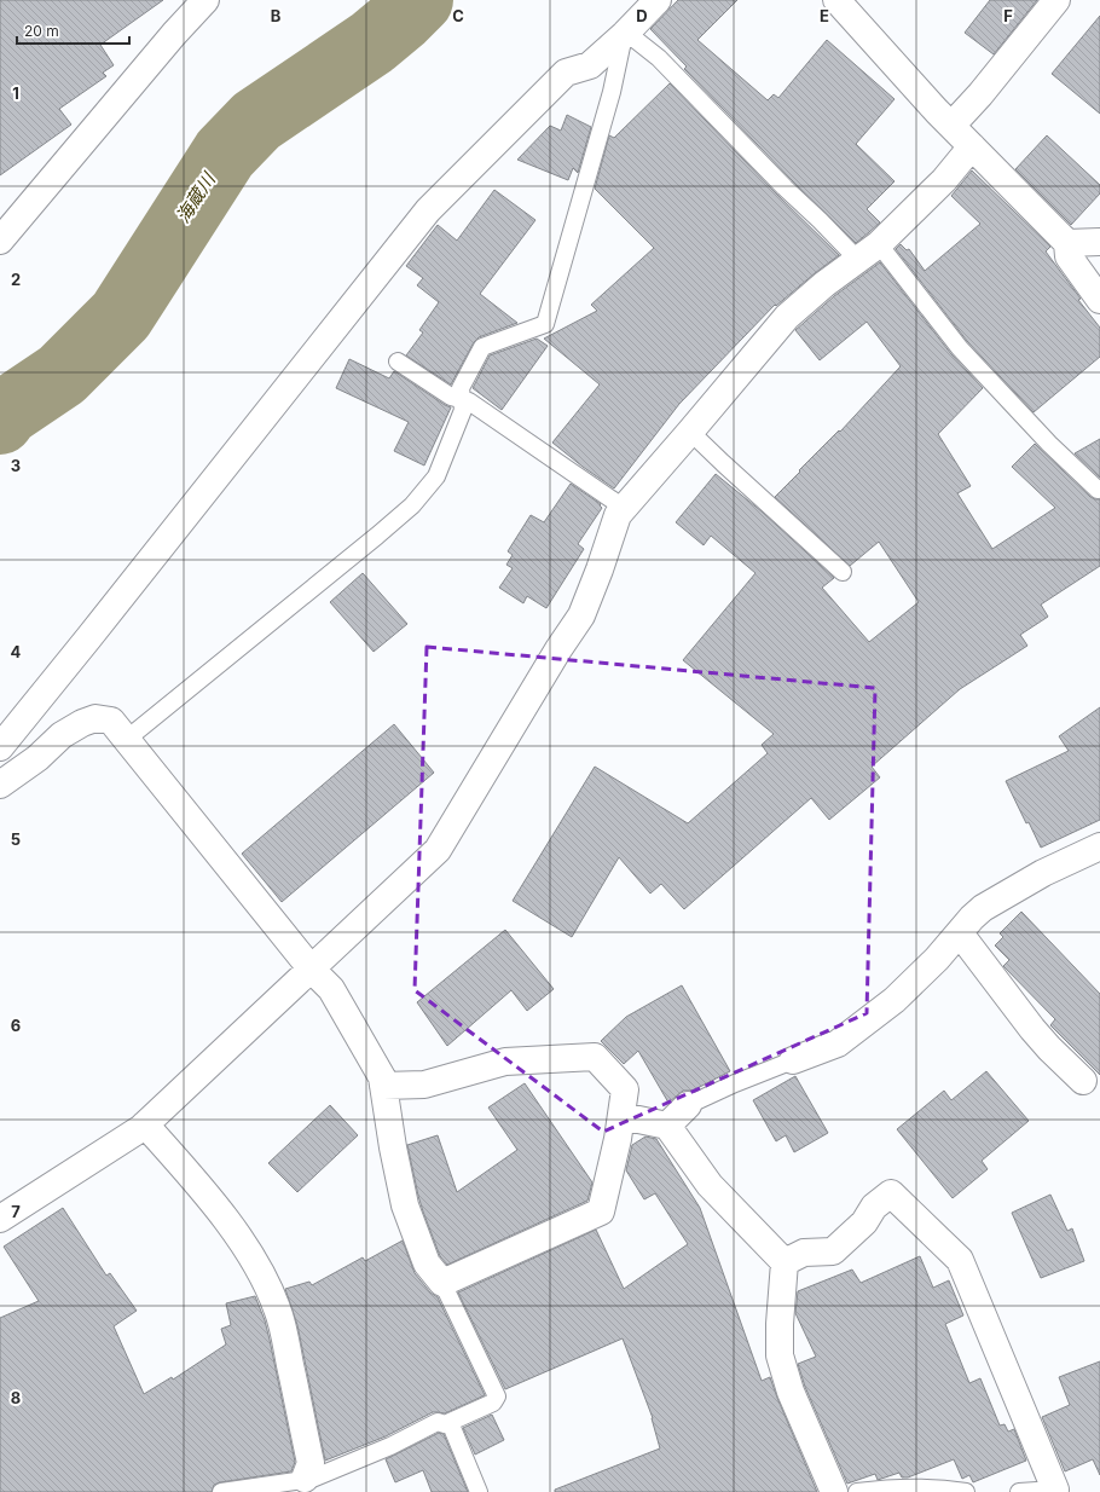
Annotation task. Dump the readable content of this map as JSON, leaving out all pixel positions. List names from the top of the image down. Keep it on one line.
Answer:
{"water":["海蔵川"],"scale_bar":"20 m","grid":{"columns":["B","C","D","E","F"],"rows":["1","2","3","4","5","6","7","8"]}}
